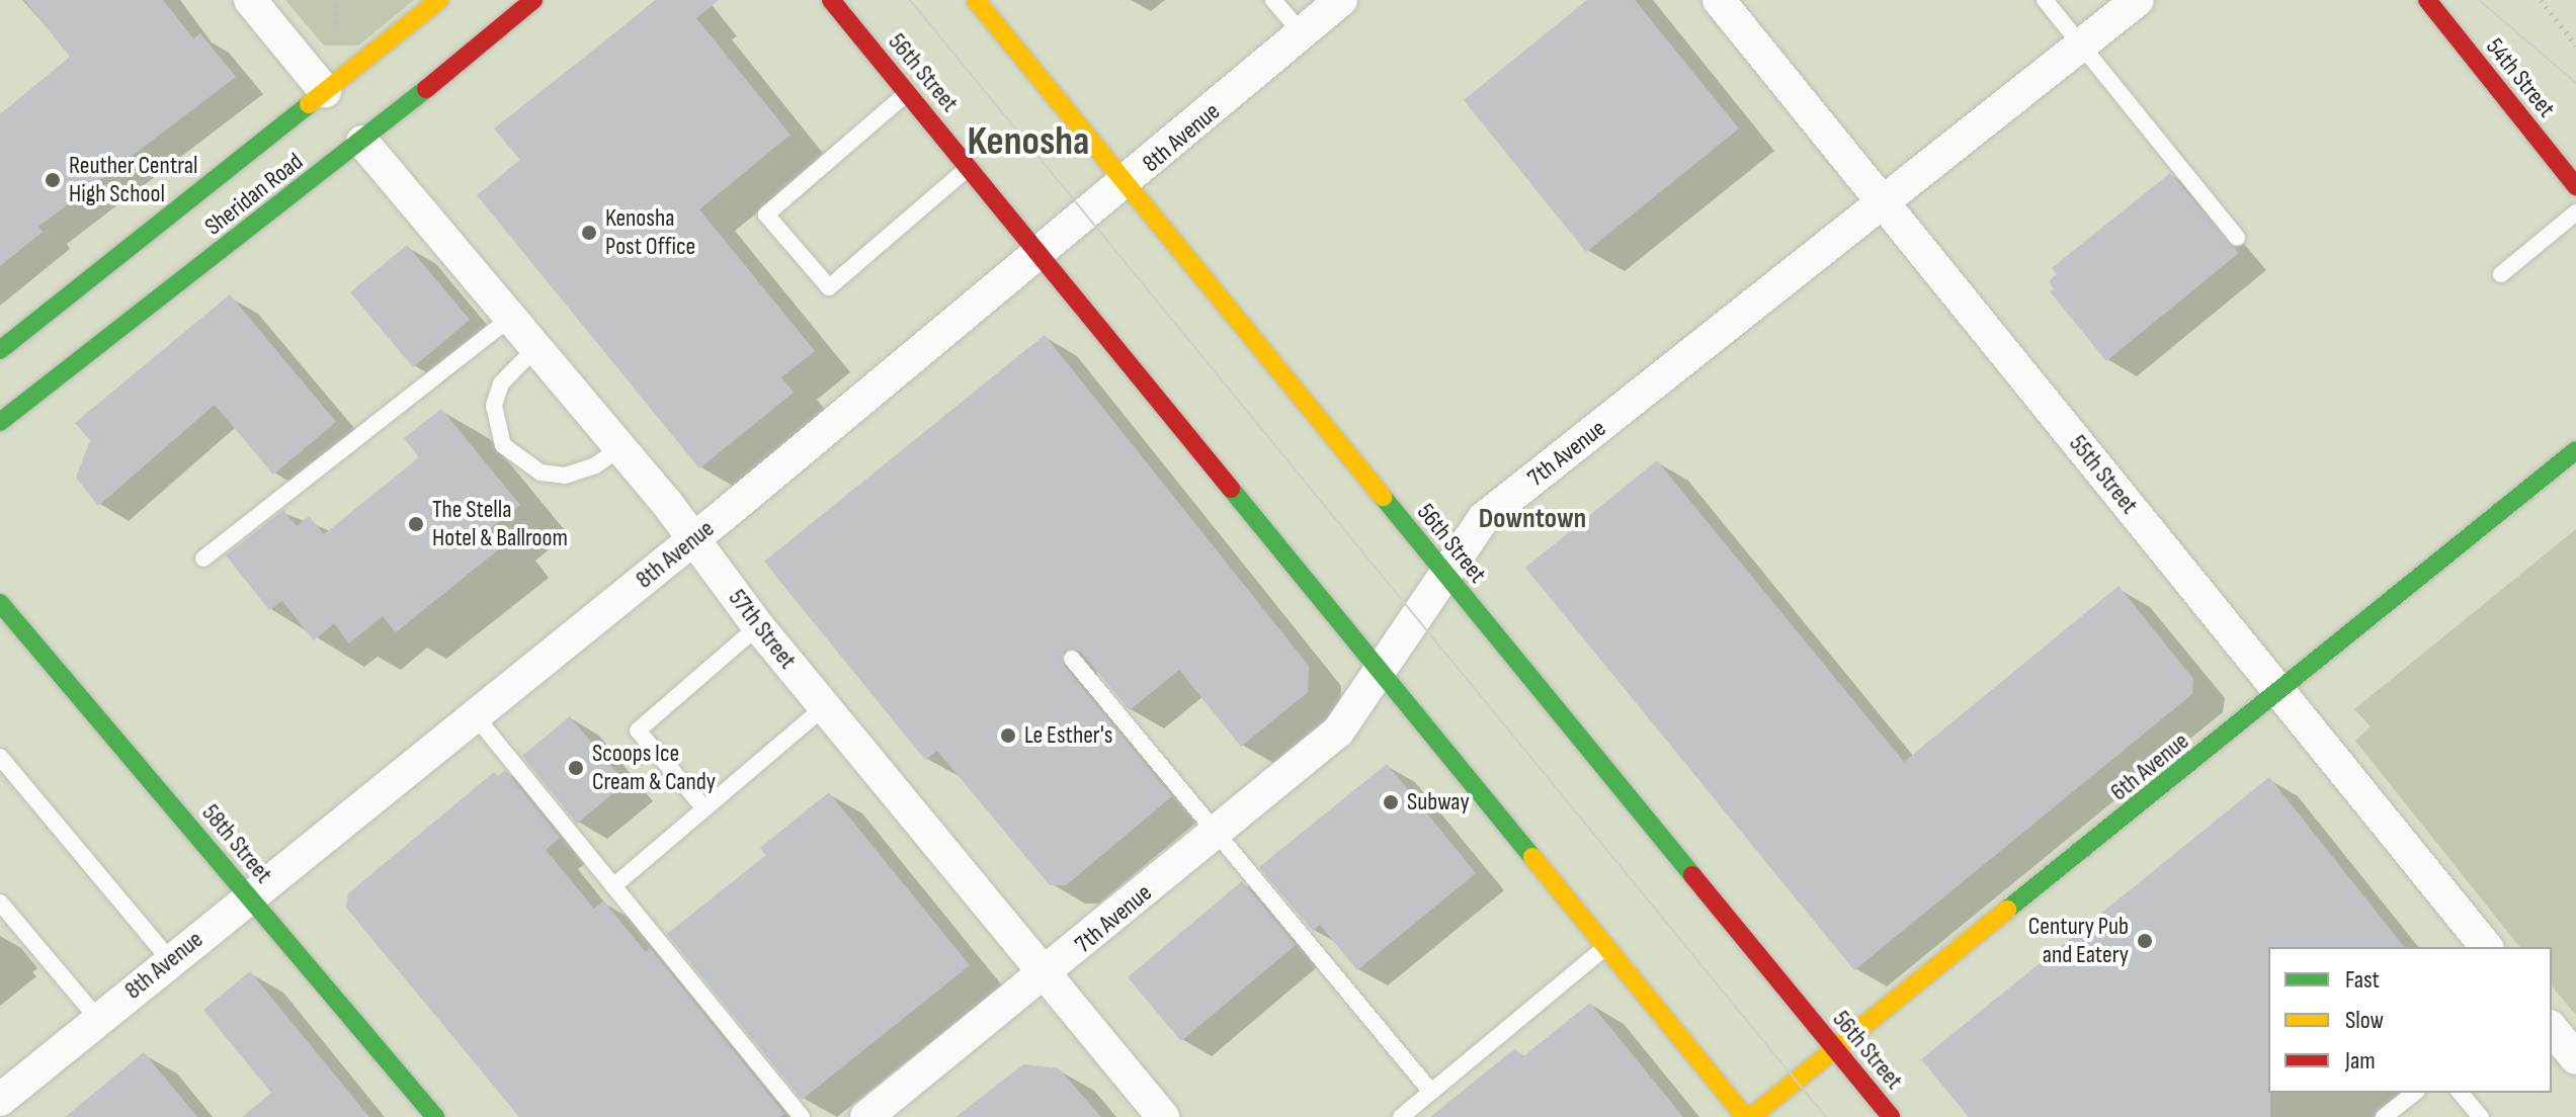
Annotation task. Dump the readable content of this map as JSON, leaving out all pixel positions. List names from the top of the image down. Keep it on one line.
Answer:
{"streets":{"street":["56th Street","54th Street","8th Avenue","Sheridan Road","7th Avenue","55th Street","57th Street","6th Avenue","58th Street"]},"crossings":[["56th Street","8th Avenue"],["56th Street","7th Avenue"],["56th Street","6th Avenue"],["8th Avenue","57th Street"],["8th Avenue","58th Street"],["Sheridan Road","57th Street"],["7th Avenue","55th Street"],["7th Avenue","57th Street"],["55th Street","6th Avenue"]],"districts":["Kenosha","Downtown"],"places":["Reuther Central High School","Kenosha Post Office","The Stella Hotel & Ballroom","Le Esther's","Scoops Ice Cream & Candy","Subway","Century Pub and Eatery"],"legend":["Fast","Slow","Jam"]}
